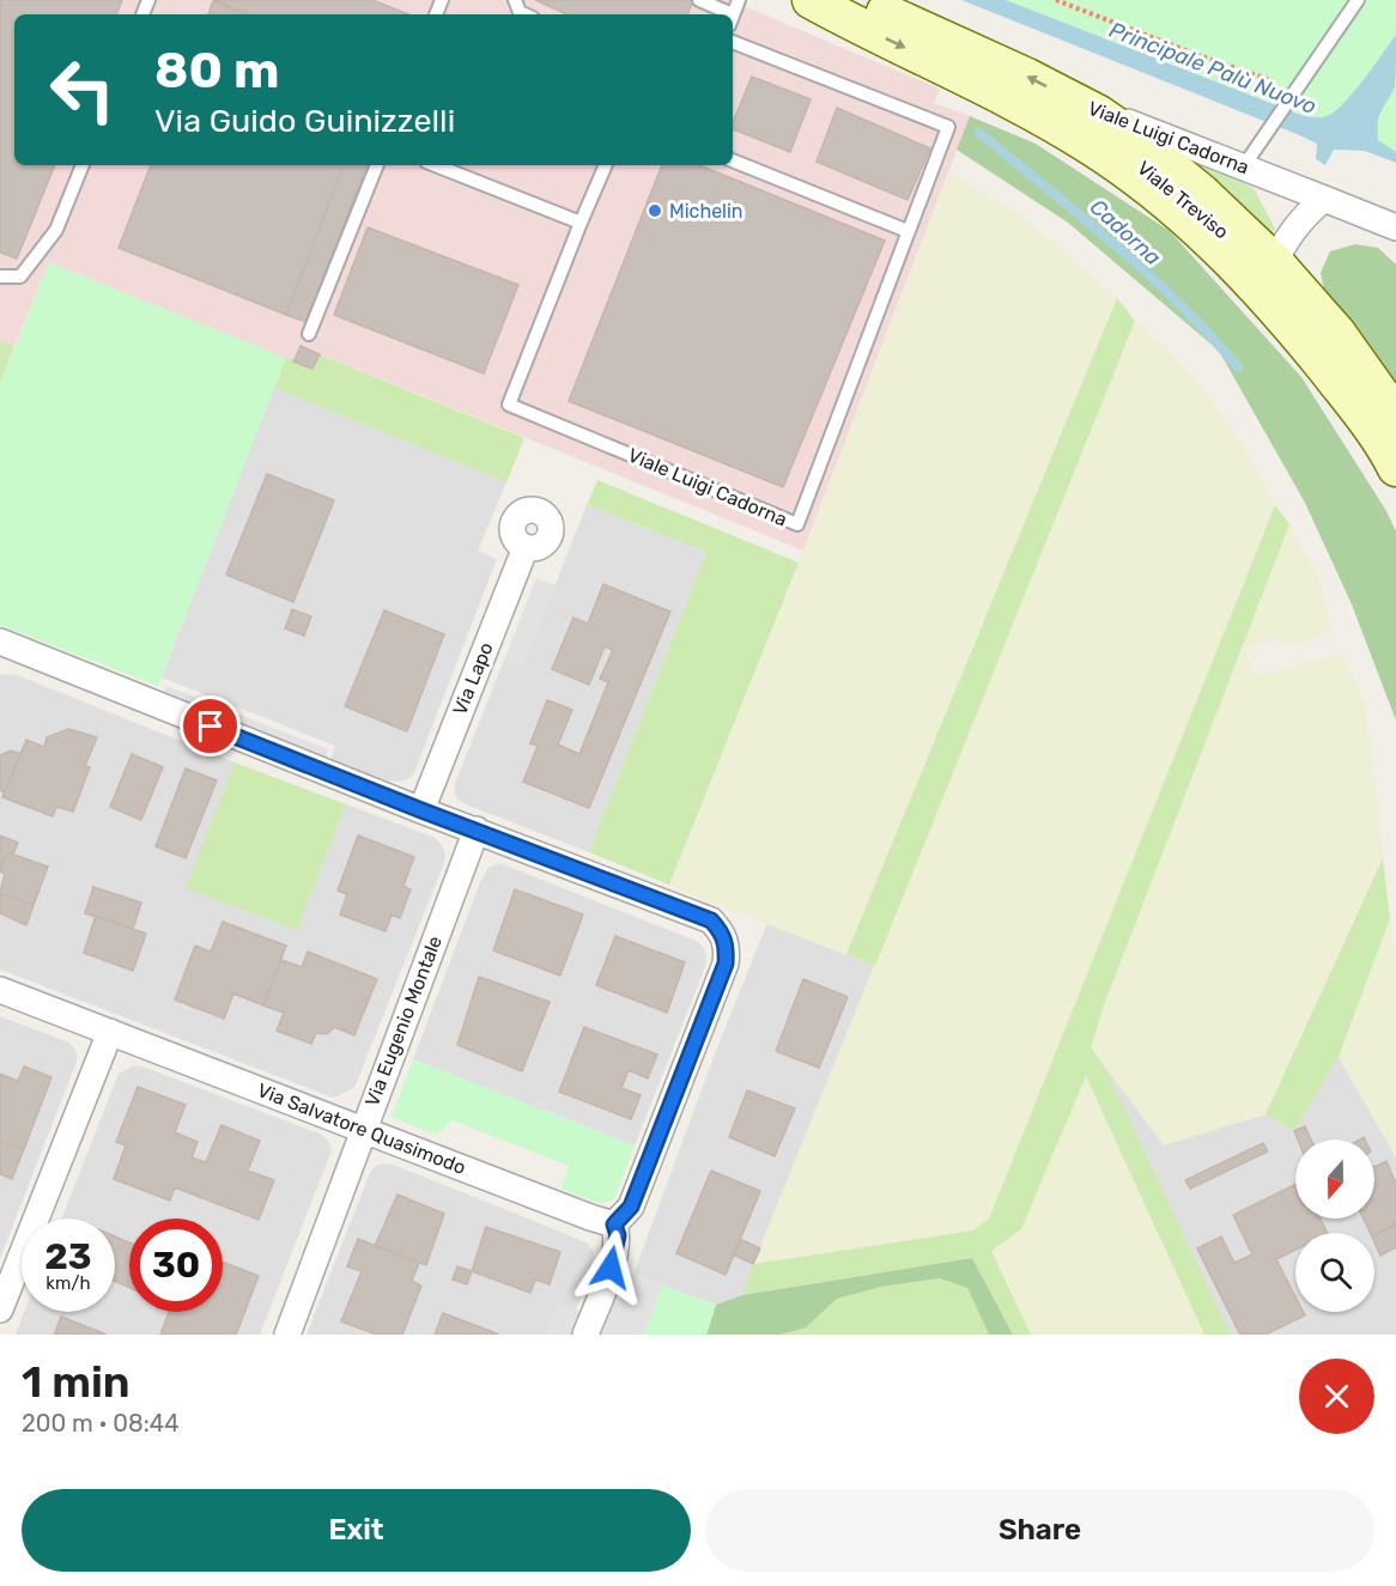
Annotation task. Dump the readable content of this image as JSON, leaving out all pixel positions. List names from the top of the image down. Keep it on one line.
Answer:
{"streets":{"main road":["Viale Luigi Cadorna","Viale Treviso"],"street":["Via Lapo","Via Eugenio Montale","Via Salvatore Quasimodo"]},"crossings":[["Viale Luigi Cadorna","Viale Treviso"],["Via Eugenio Montale","Via Salvatore Quasimodo"]],"water":["Principale Palù Nuovo","Cadorna"],"places":["Michelin"],"north":"bottom","page":{"turn":["80 m","Via Guido Guinizzelli"],"speed":"23 km/h","limit":"30","heading":["1 min","200 m · 08:44"],"buttons":["Exit","Share"]}}
